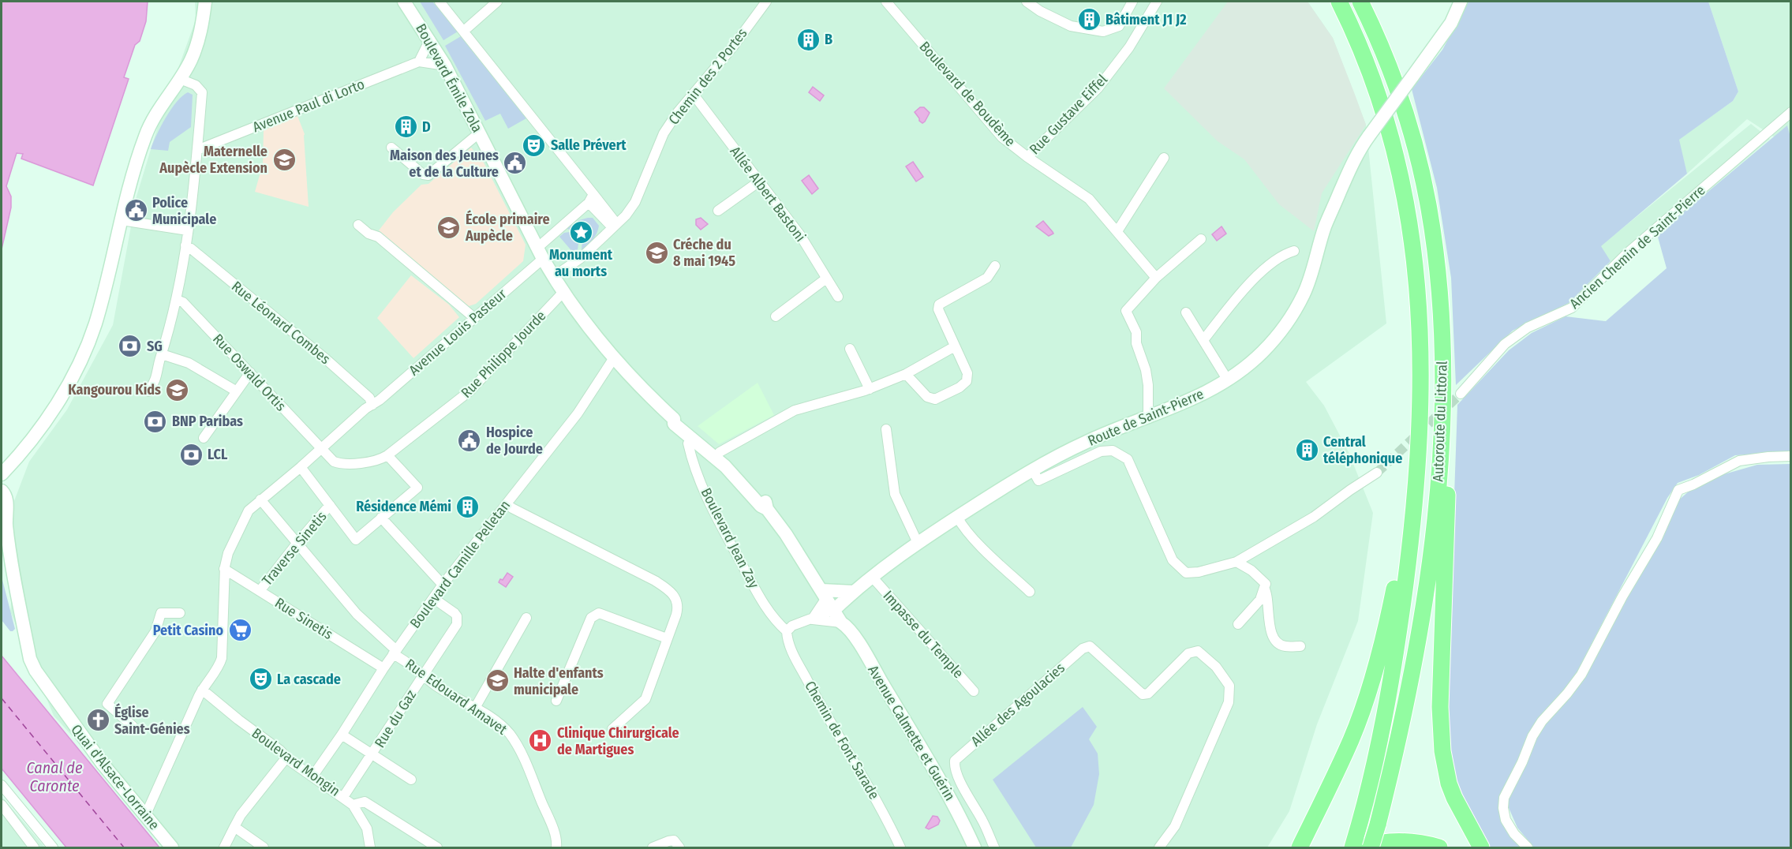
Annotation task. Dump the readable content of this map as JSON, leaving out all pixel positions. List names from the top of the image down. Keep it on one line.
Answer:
{"streets":{"highway":["Autoroute du Littoral"],"main road":["Boulevard Émile Zola","Route de Saint-Pierre","Avenue Calmette et Guérin","Quai d'Alsace-Lorraine"],"street":["Chemin des 2 Portes","Boulevard de Boudème","Avenue Paul di Lorto","Rue Gustave Eiffel","Allée Albert Bastoni","Ancien Chemin de Saint-Pierre","Rue Léonard Combes","Avenue Louis Pasteur","Rue Philippe Jourde","Rue Oswald Ortis","Boulevard Jean Zay","Traverse Sinetis","Boulevard Camille Pelletan","Rue Sinetis","Impasse du Temple","Rue Edouard Amavet","Allée des Agoulacies","Rue du Gaz","Chemin de Font Sarade","Boulevard Mongin"]},"crossings":[["Chemin des 2 Portes","Boulevard Émile Zola"],["Chemin des 2 Portes","Allée Albert Bastoni"],["Boulevard Émile Zola","Avenue Louis Pasteur"],["Boulevard Émile Zola","Rue Philippe Jourde"],["Boulevard Émile Zola","Boulevard Jean Zay"],["Boulevard Émile Zola","Boulevard Camille Pelletan"],["Boulevard Émile Zola","Avenue Calmette et Guérin"],["Boulevard de Boudème","Rue Gustave Eiffel"],["Rue Léonard Combes","Avenue Louis Pasteur"],["Avenue Louis Pasteur","Rue Oswald Ortis"],["Avenue Louis Pasteur","Rue Sinetis"],["Avenue Louis Pasteur","Rue Edouard Amavet"],["Rue Philippe Jourde","Rue Oswald Ortis"],["Route de Saint-Pierre","Impasse du Temple"],["Route de Saint-Pierre","Avenue Calmette et Guérin"],["Boulevard Jean Zay","Avenue Calmette et Guérin"],["Boulevard Jean Zay","Chemin de Font Sarade"],["Traverse Sinetis","Rue Sinetis"],["Traverse Sinetis","Rue Edouard Amavet"],["Boulevard Camille Pelletan","Rue Sinetis"],["Boulevard Camille Pelletan","Rue Edouard Amavet"],["Boulevard Camille Pelletan","Rue du Gaz"],["Boulevard Camille Pelletan","Boulevard Mongin"],["Rue Edouard Amavet","Rue du Gaz"],["Rue du Gaz","Boulevard Mongin"]],"water":["Canal de Caronte"],"places":{"building":["Bâtiment J1 J2","B","D","Central téléphonique","Résidence Mémi"],"theatre":["Salle Prévert","La cascade"],"school or university":["Maternelle Aupècle Extension","École primaire Aupècle","Créche du 8 mai 1945","Kangourou Kids","Halte d'enfants municipale"],"public building":["Maison des Jeunes et de la Culture","Police Municipale","Hospice de Jourde"],"place":["Monument au morts"],"bank":["SG","BNP Paribas","LCL"],"supermarket":["Petit Casino"],"church":["Église Saint-Génies"],"hospital":["Clinique Chirurgicale de Martigues"]}}
